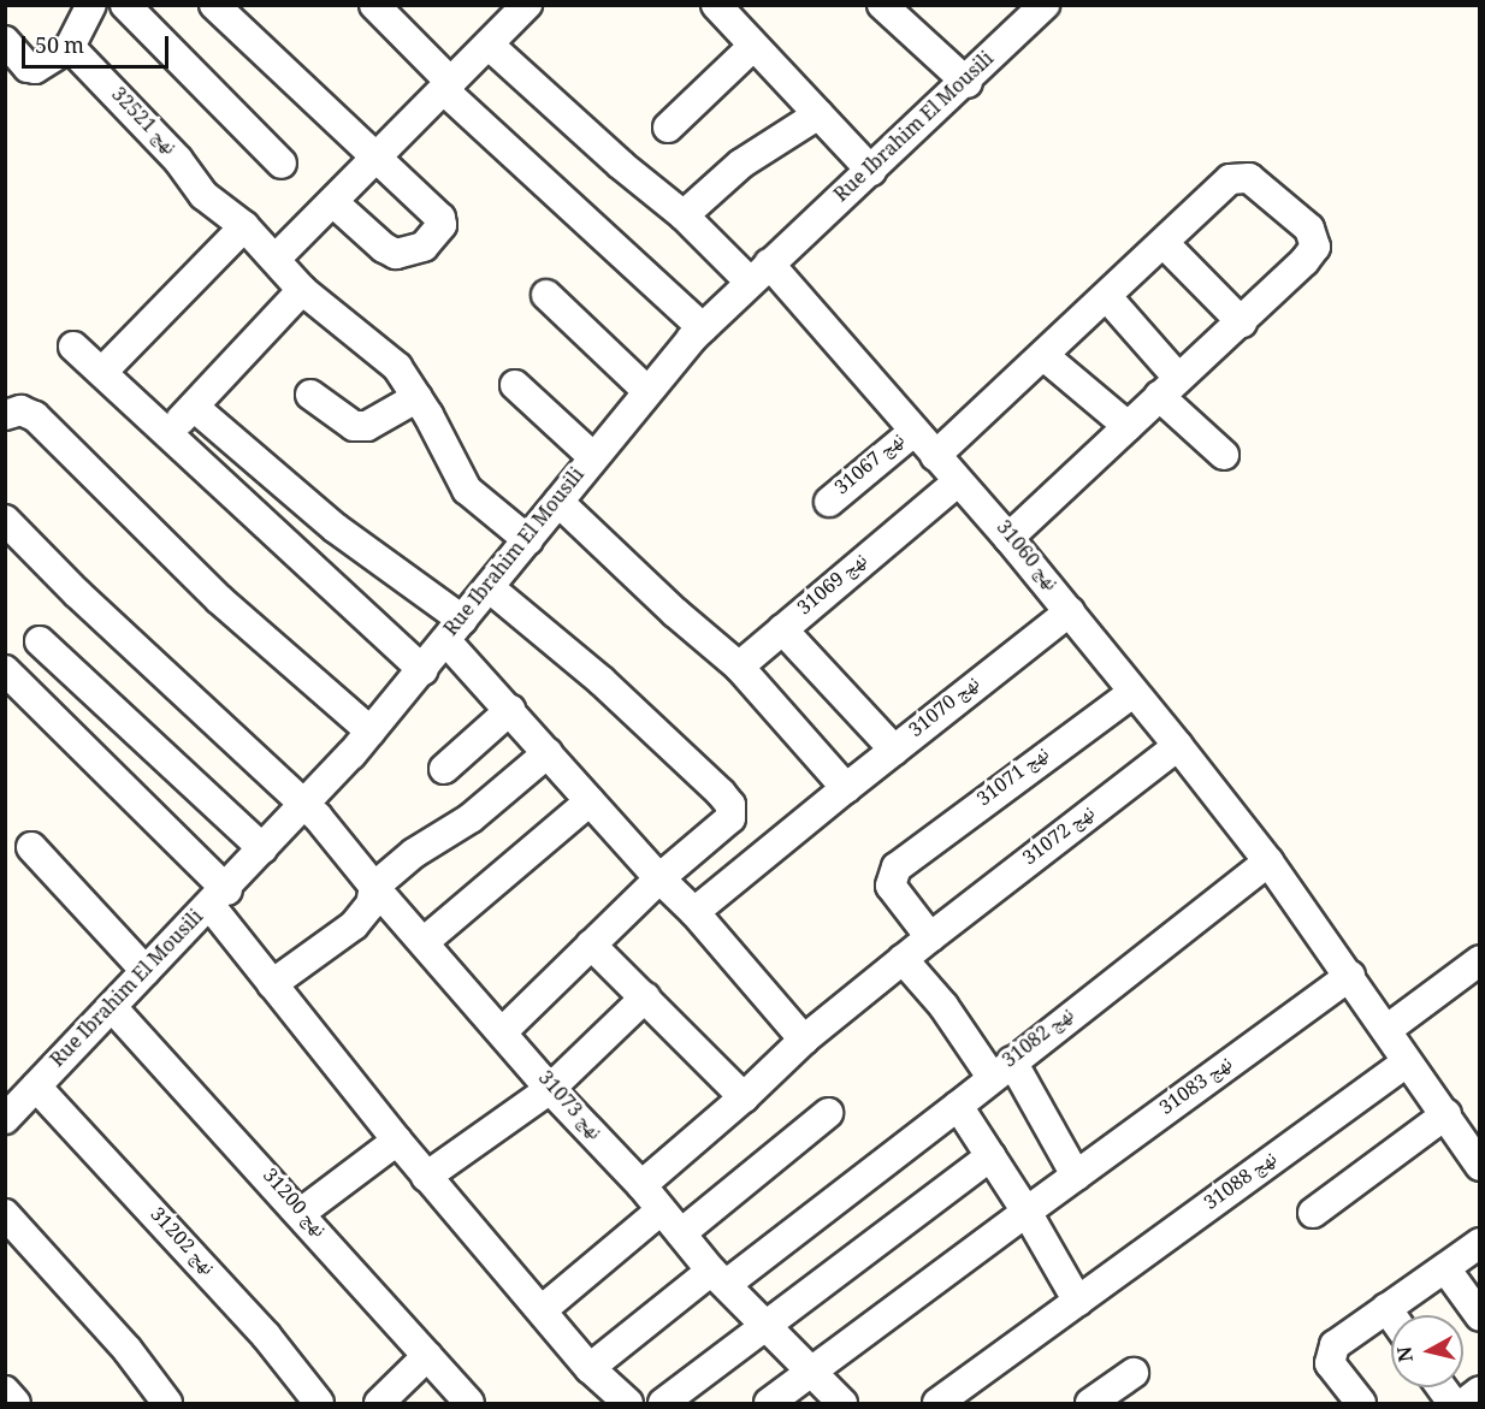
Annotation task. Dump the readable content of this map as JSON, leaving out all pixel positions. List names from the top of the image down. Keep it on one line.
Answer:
{"streets":{"street":["نهج 32521","Rue Ibrahim El Mousili","نهج 31067","نهج 31060","نهج 31069","نهج 31070","نهج 31071","نهج 31072","نهج 31082","نهج 31083","نهج 31073","نهج 31088","نهج 31200","نهج 31202"]},"crossings":[["نهج 32521","Rue Ibrahim El Mousili"],["Rue Ibrahim El Mousili","نهج 31060"],["Rue Ibrahim El Mousili","نهج 31073"],["Rue Ibrahim El Mousili","نهج 31200"],["Rue Ibrahim El Mousili","نهج 31202"],["نهج 31067","نهج 31060"],["نهج 31060","نهج 31069"],["نهج 31060","نهج 31070"],["نهج 31060","نهج 31071"],["نهج 31060","نهج 31072"],["نهج 31060","نهج 31082"],["نهج 31060","نهج 31083"],["نهج 31071","نهج 31072"],["نهج 31072","نهج 31073"],["نهج 31082","نهج 31073"],["نهج 31083","نهج 31073"]],"scale_bar":"50 m","north":"left"}
